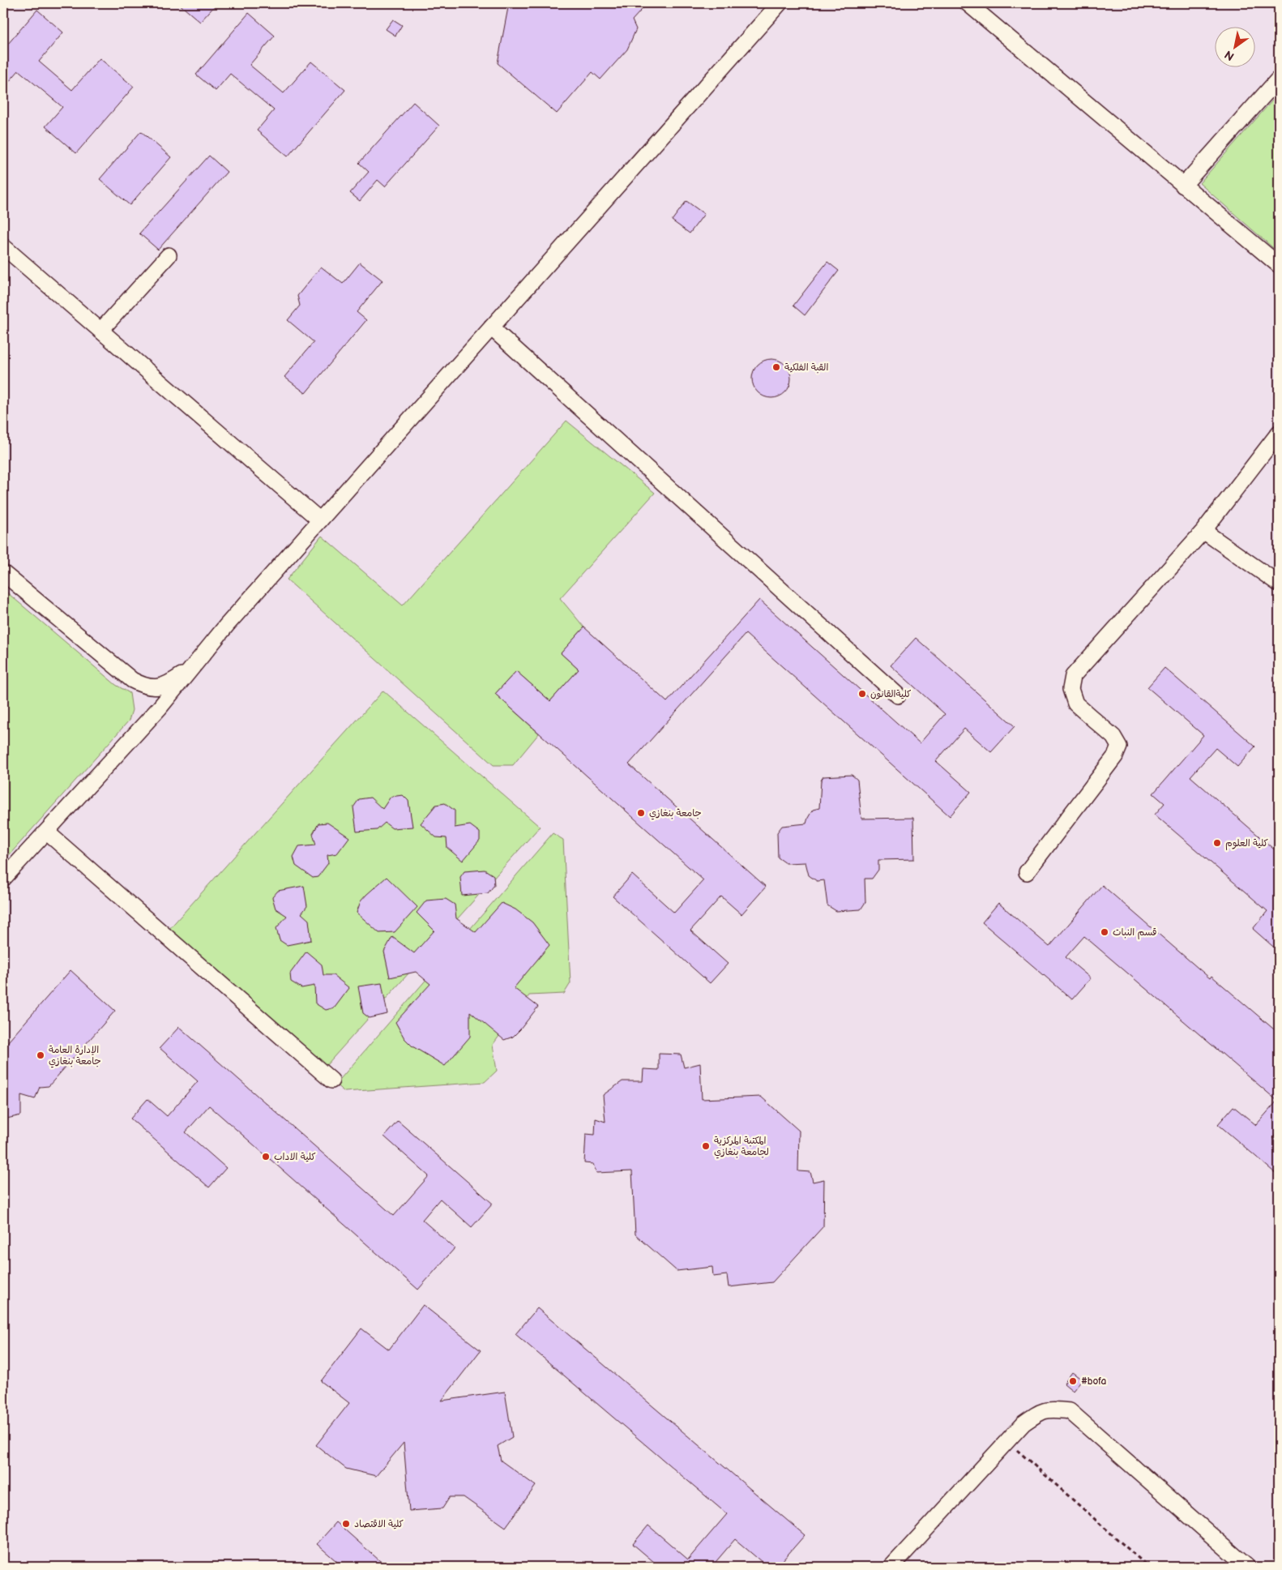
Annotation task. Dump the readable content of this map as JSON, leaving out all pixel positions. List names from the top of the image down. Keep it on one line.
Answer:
{"places":["القبة الفلكية","كليةالقانون","جامعة بنغازي","كلية العلوم","قسم النبات","الإدارة العامة جامعة بنغازي","المكتبة المركزية لجامعة بنغازي","كلية الاداب","#bofa","كلية الاقتصاد"],"north":"bottom left"}
